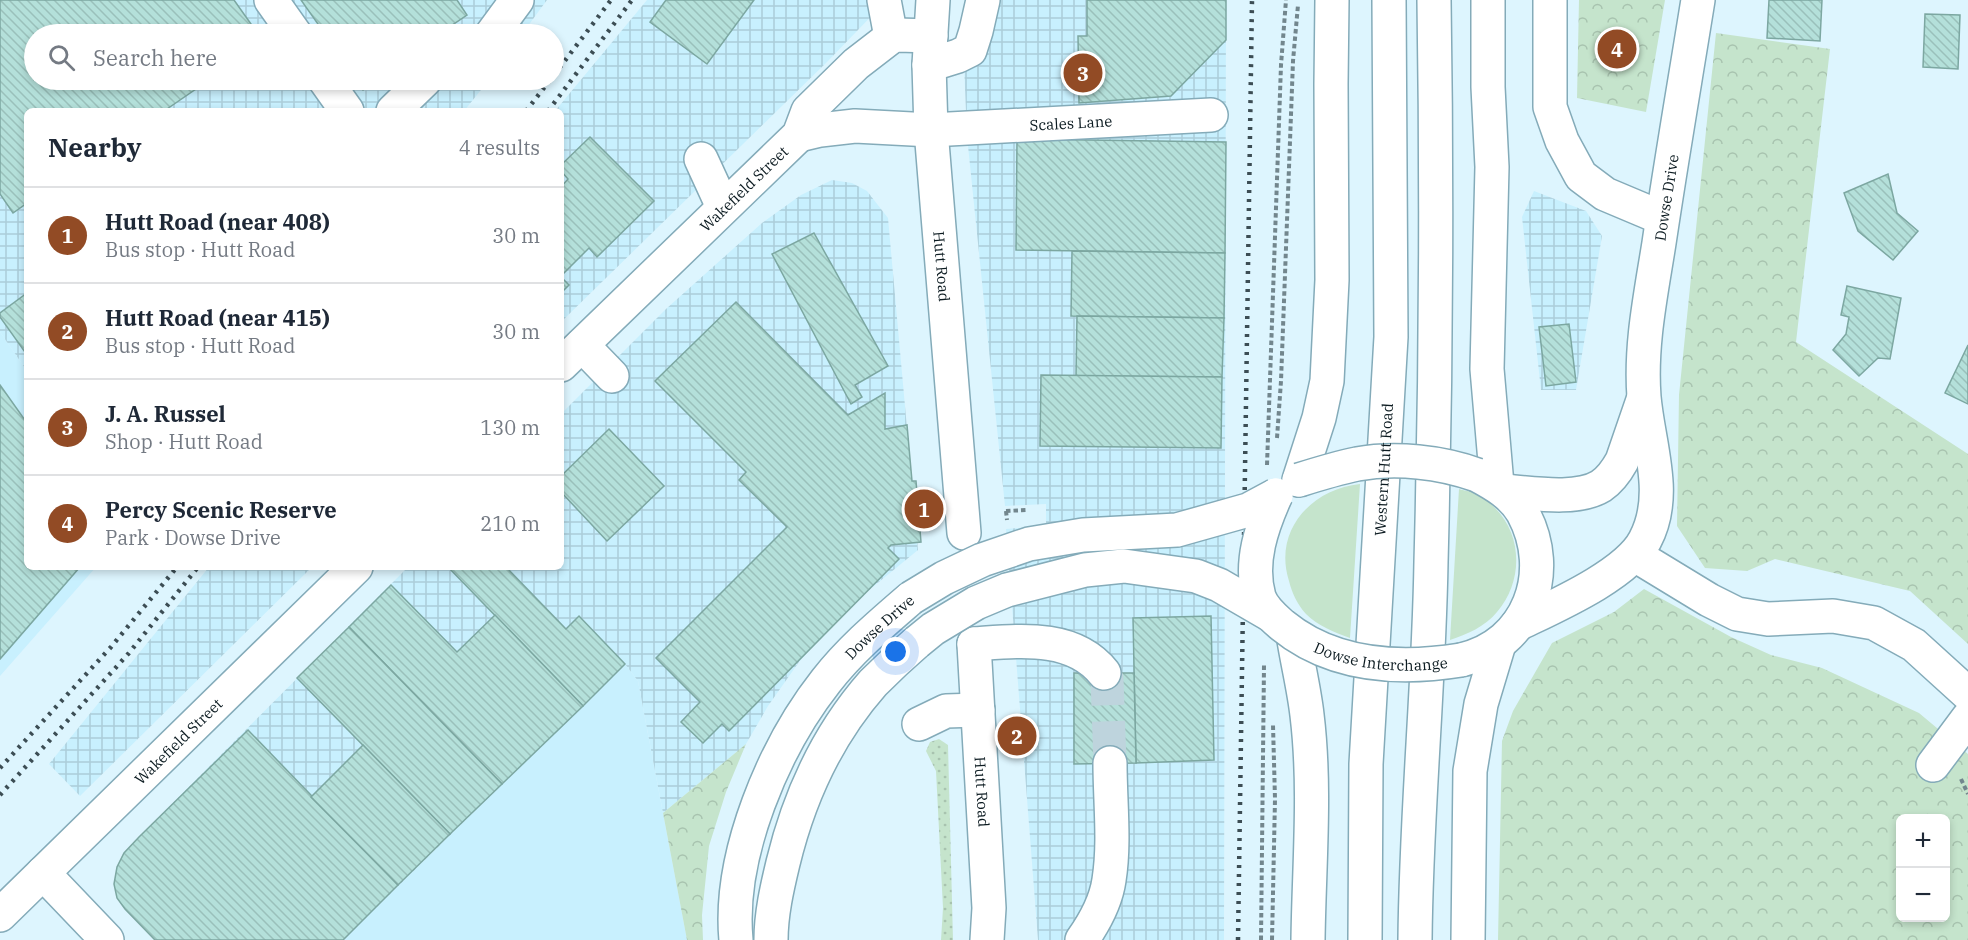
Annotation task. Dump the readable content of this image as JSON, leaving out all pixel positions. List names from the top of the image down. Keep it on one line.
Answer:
{"streets":{"main road":["Scales Lane","Wakefield Street","Dowse Drive","Hutt Road","Western Hutt Road","Dowse Interchange"]},"crossings":[["Scales Lane","Wakefield Street"],["Scales Lane","Hutt Road"],["Dowse Drive","Dowse Interchange"]],"page":{"search":"Search here","pins":["4","3","1","2"],"heading":["Nearby","4 results"],"list":[{"mark":"1","name":"Hutt Road (near 408)","note":"Bus stop · Hutt Road","value":"30 m"},{"mark":"2","name":"Hutt Road (near 415)","note":"Bus stop · Hutt Road","value":"30 m"},{"mark":"3","name":"J. A. Russel","note":"Shop · Hutt Road","value":"130 m"},{"mark":"4","name":"Percy Scenic Reserve","note":"Park · Dowse Drive","value":"210 m"}],"map_buttons":["+","−"]}}
